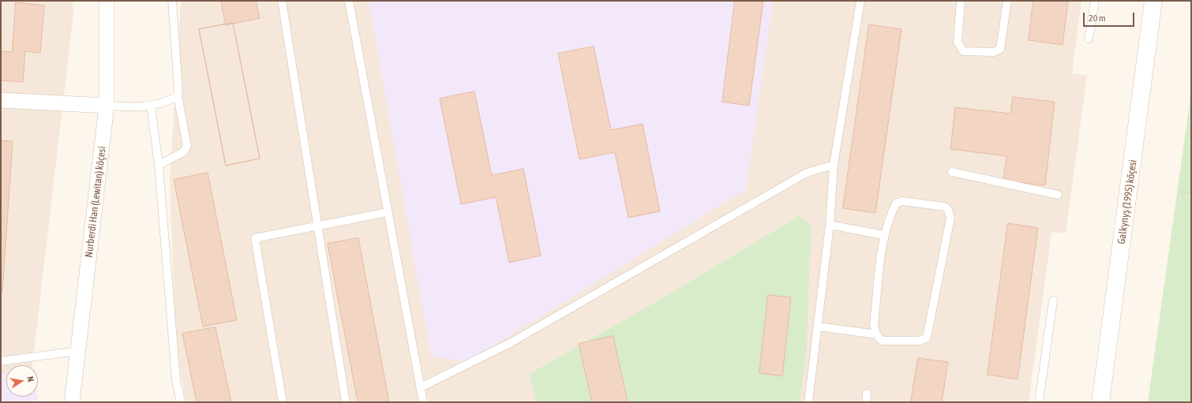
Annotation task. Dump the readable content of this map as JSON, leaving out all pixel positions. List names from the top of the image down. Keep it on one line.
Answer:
{"streets":{"main road":["Galkynyş (1995) köçesi"],"street":["Nurberdi Han (Lewitan) köçesi"]},"scale_bar":"20 m","north":"right"}
